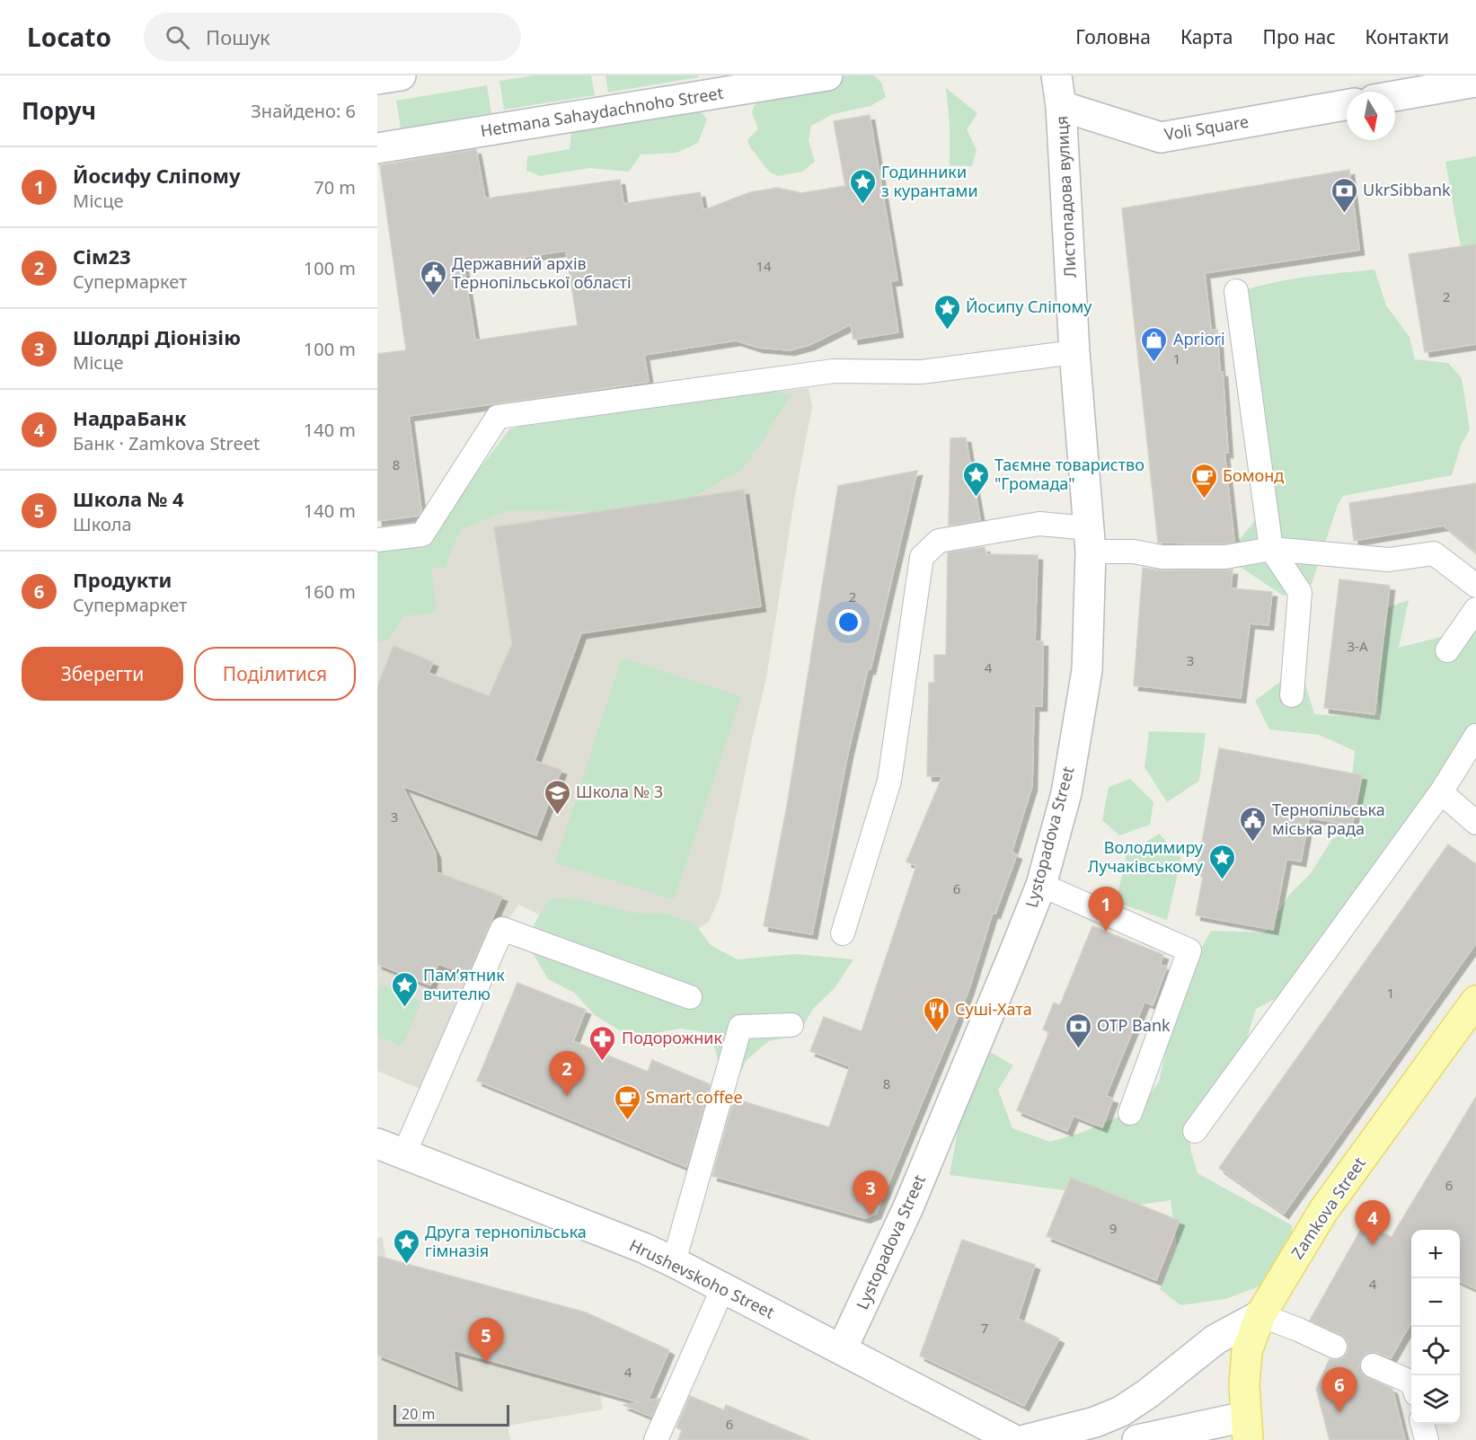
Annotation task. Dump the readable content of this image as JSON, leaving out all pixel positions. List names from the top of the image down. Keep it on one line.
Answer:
{"streets":{"main road":["Zamkova Street"],"street":["Hetmana Sahaydachnoho Street","Voli Square","Листопадова вулиця","Lystopadova Street","Hrushevskoho Street"]},"crossings":[["Voli Square","Листопадова вулиця"],["Листопадова вулиця","Lystopadova Street"],["Lystopadova Street","Hrushevskoho Street"]],"places":{"place":["Годинники з курантами","Йосипу Сліпому","Таємне товариство \"Громада\"","Володимиру Лучаківському","Пам’ятник вчителю","Друга тернопільська гімназія"],"bank":["UkrSibbank","OTP Bank"],"public building":["Державний архів Тернопільської області","Тернопільська міська рада"],"shop":["Apriori"],"cafe":["Бомонд","Smart coffee"],"school or university":["Школа № 3"],"restaurant":["Суші-Хата"],"pharmacy":["Подорожник"]},"house_numbers":["14","2","1","8","2","3-А","3","4","3","6","1","8","6","9","4","7","4","6"],"scale_bar":"20 m","north":"bottom","page":{"header":"Locato","search":"Пошук","nav":["Головна","Карта","Про нас","Контакти"],"heading":["Поруч","Знайдено: 6"],"list":[{"mark":"1","name":"Йосифу Сліпому","note":"Місце","value":"70 m"},{"mark":"2","name":"Сім23","note":"Супермаркет","value":"100 m"},{"mark":"3","name":"Шолдрі Діонізію","note":"Місце","value":"100 m"},{"mark":"4","name":"НадраБанк","note":"Банк · Zamkova Street","value":"140 m"},{"mark":"5","name":"Школа № 4","note":"Школа","value":"140 m"},{"mark":"6","name":"Продукти","note":"Супермаркет","value":"160 m"}],"buttons":["Зберегти","Поділитися"],"pins":["1","2","3","4","5","6"],"map_buttons":["+","−"],"scale":"20 m"}}
